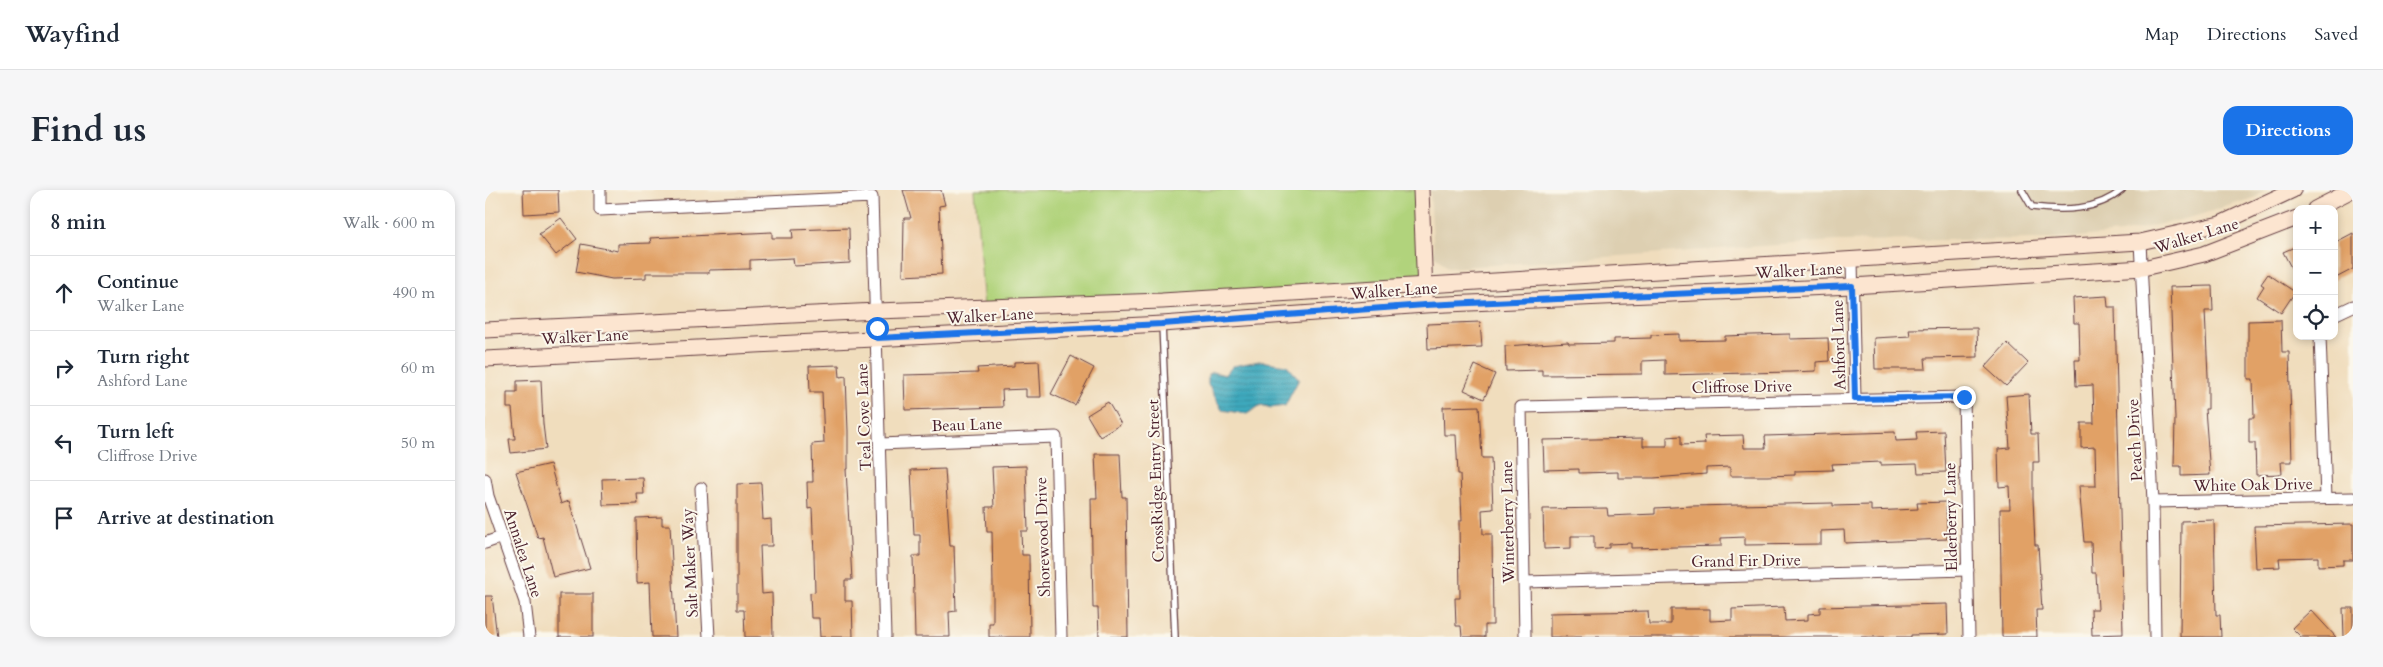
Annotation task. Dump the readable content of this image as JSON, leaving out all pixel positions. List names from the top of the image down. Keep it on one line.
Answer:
{"streets":{"street":["Walker Lane","Ashford Lane","Cliffrose Drive","Teal Cove Lane","Beau Lane","Peach Drive","White Oak Drive","Elderberry Lane","Winterberry Lane","Shorewood Drive","Annalea Lane","Grand Fir Drive","Salt Maker Way"],"lane":["CrossRidge Entry Street"]},"crossings":[["Walker Lane","Ashford Lane"],["Walker Lane","Teal Cove Lane"],["Walker Lane","Peach Drive"],["Walker Lane","CrossRidge Entry Street"],["Ashford Lane","Cliffrose Drive"],["Cliffrose Drive","Elderberry Lane"],["Cliffrose Drive","Winterberry Lane"],["Teal Cove Lane","Beau Lane"],["Beau Lane","Shorewood Drive"],["Peach Drive","White Oak Drive"],["Elderberry Lane","Grand Fir Drive"],["Winterberry Lane","Grand Fir Drive"]],"page":{"header":"Wayfind","nav":["Map","Directions","Saved"],"title":"Find us","buttons":"Directions","heading":["8 min","Walk · 600 m"],"map_buttons":["+","−"],"list":[["Continue","Walker Lane","490 m"],["Turn right","Ashford Lane","60 m"],["Turn left","Cliffrose Drive","50 m"],"Arrive at destination"]}}
